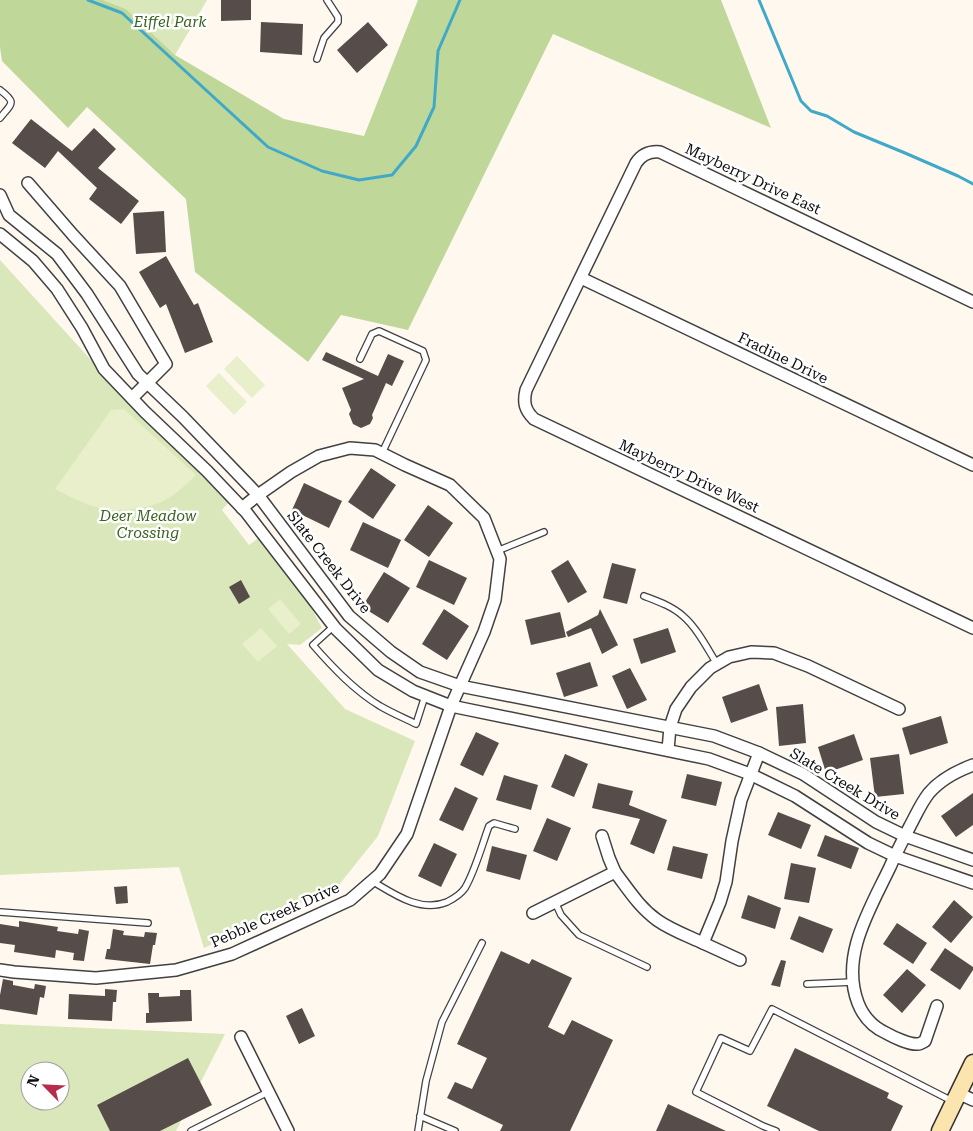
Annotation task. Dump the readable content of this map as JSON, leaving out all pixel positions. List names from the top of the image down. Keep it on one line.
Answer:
{"streets":{"street":["Mayberry Drive East","Fradine Drive","Mayberry Drive West","Slate Creek Drive","Pebble Creek Drive"]},"crossings":[["Mayberry Drive East","Fradine Drive"],["Mayberry Drive East","Mayberry Drive West"],["Fradine Drive","Mayberry Drive West"],["Slate Creek Drive","Pebble Creek Drive"]],"parks":["Eiffel Park","Deer Meadow Crossing"],"north":"top left"}
